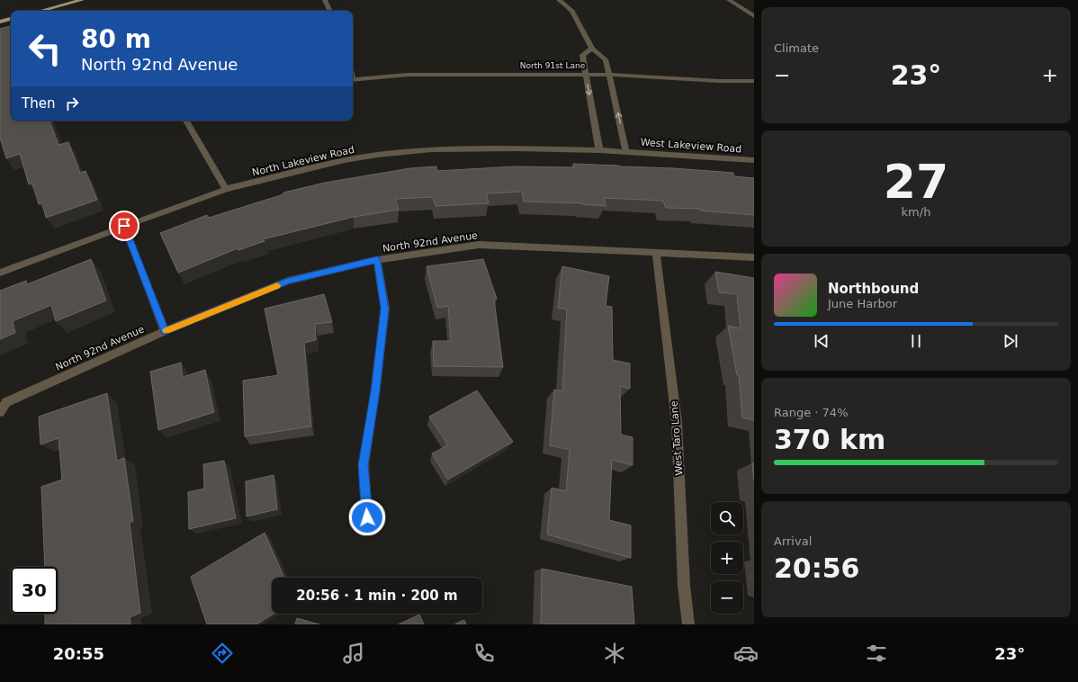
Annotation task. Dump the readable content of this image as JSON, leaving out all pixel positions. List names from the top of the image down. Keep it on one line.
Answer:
{"streets":{"street":["North 91st Lane","West Lakeview Road","North Lakeview Road","North 92nd Avenue","West Taro Lane"]},"crossings":[["West Lakeview Road","North Lakeview Road"],["North 92nd Avenue","West Taro Lane"]],"page":{"tile":["Climate",["27","km/h"],["Range · 74%","370 km"],["Arrival","20:56"]],"turn":["80 m","North 92nd Avenue"],"heat":["−","23°","+"],"then":"Then","song":["Northbound","June Harbor"],"map_buttons":["+","−"],"limit":"30","trip":"20:56 · 1 min · 200 m","tabs":["20:55","23°"]}}
